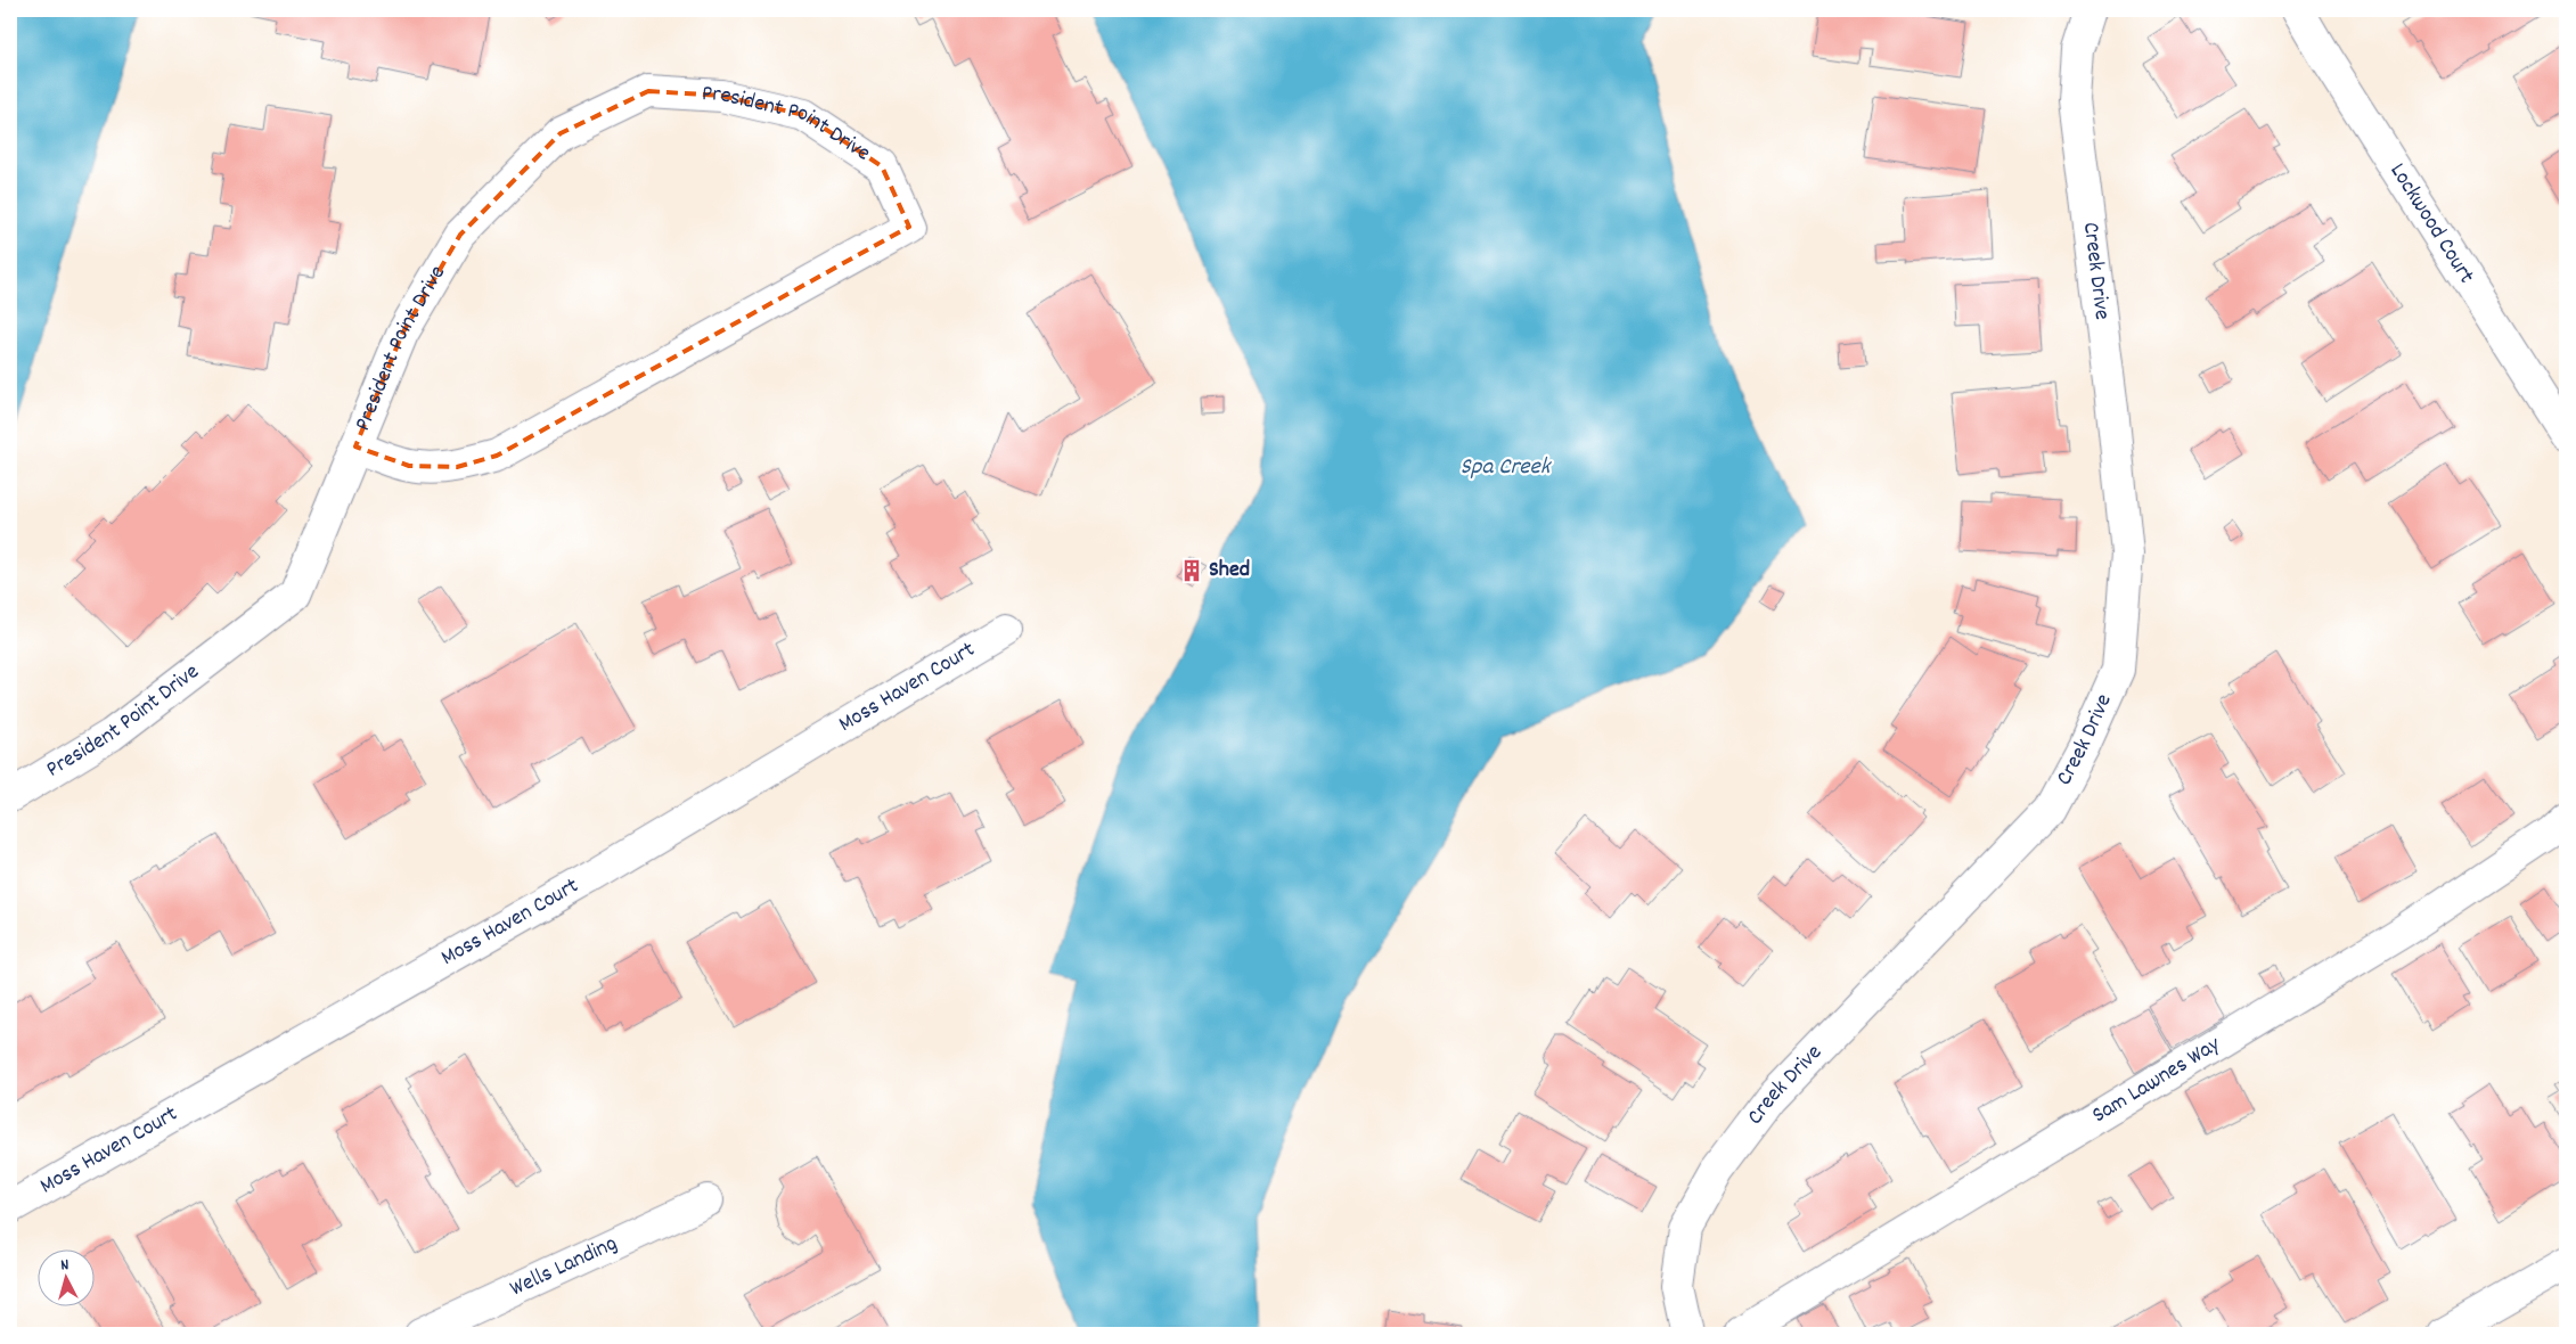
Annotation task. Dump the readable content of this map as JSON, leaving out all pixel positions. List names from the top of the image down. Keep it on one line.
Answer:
{"streets":{"street":["President Point Drive","Lockwood Court","Creek Drive","Moss Haven Court","Sam Lawnes Way","Wells Landing"]},"water":["Spa Creek"],"places":{"building":["Shed"]},"north":"top"}
